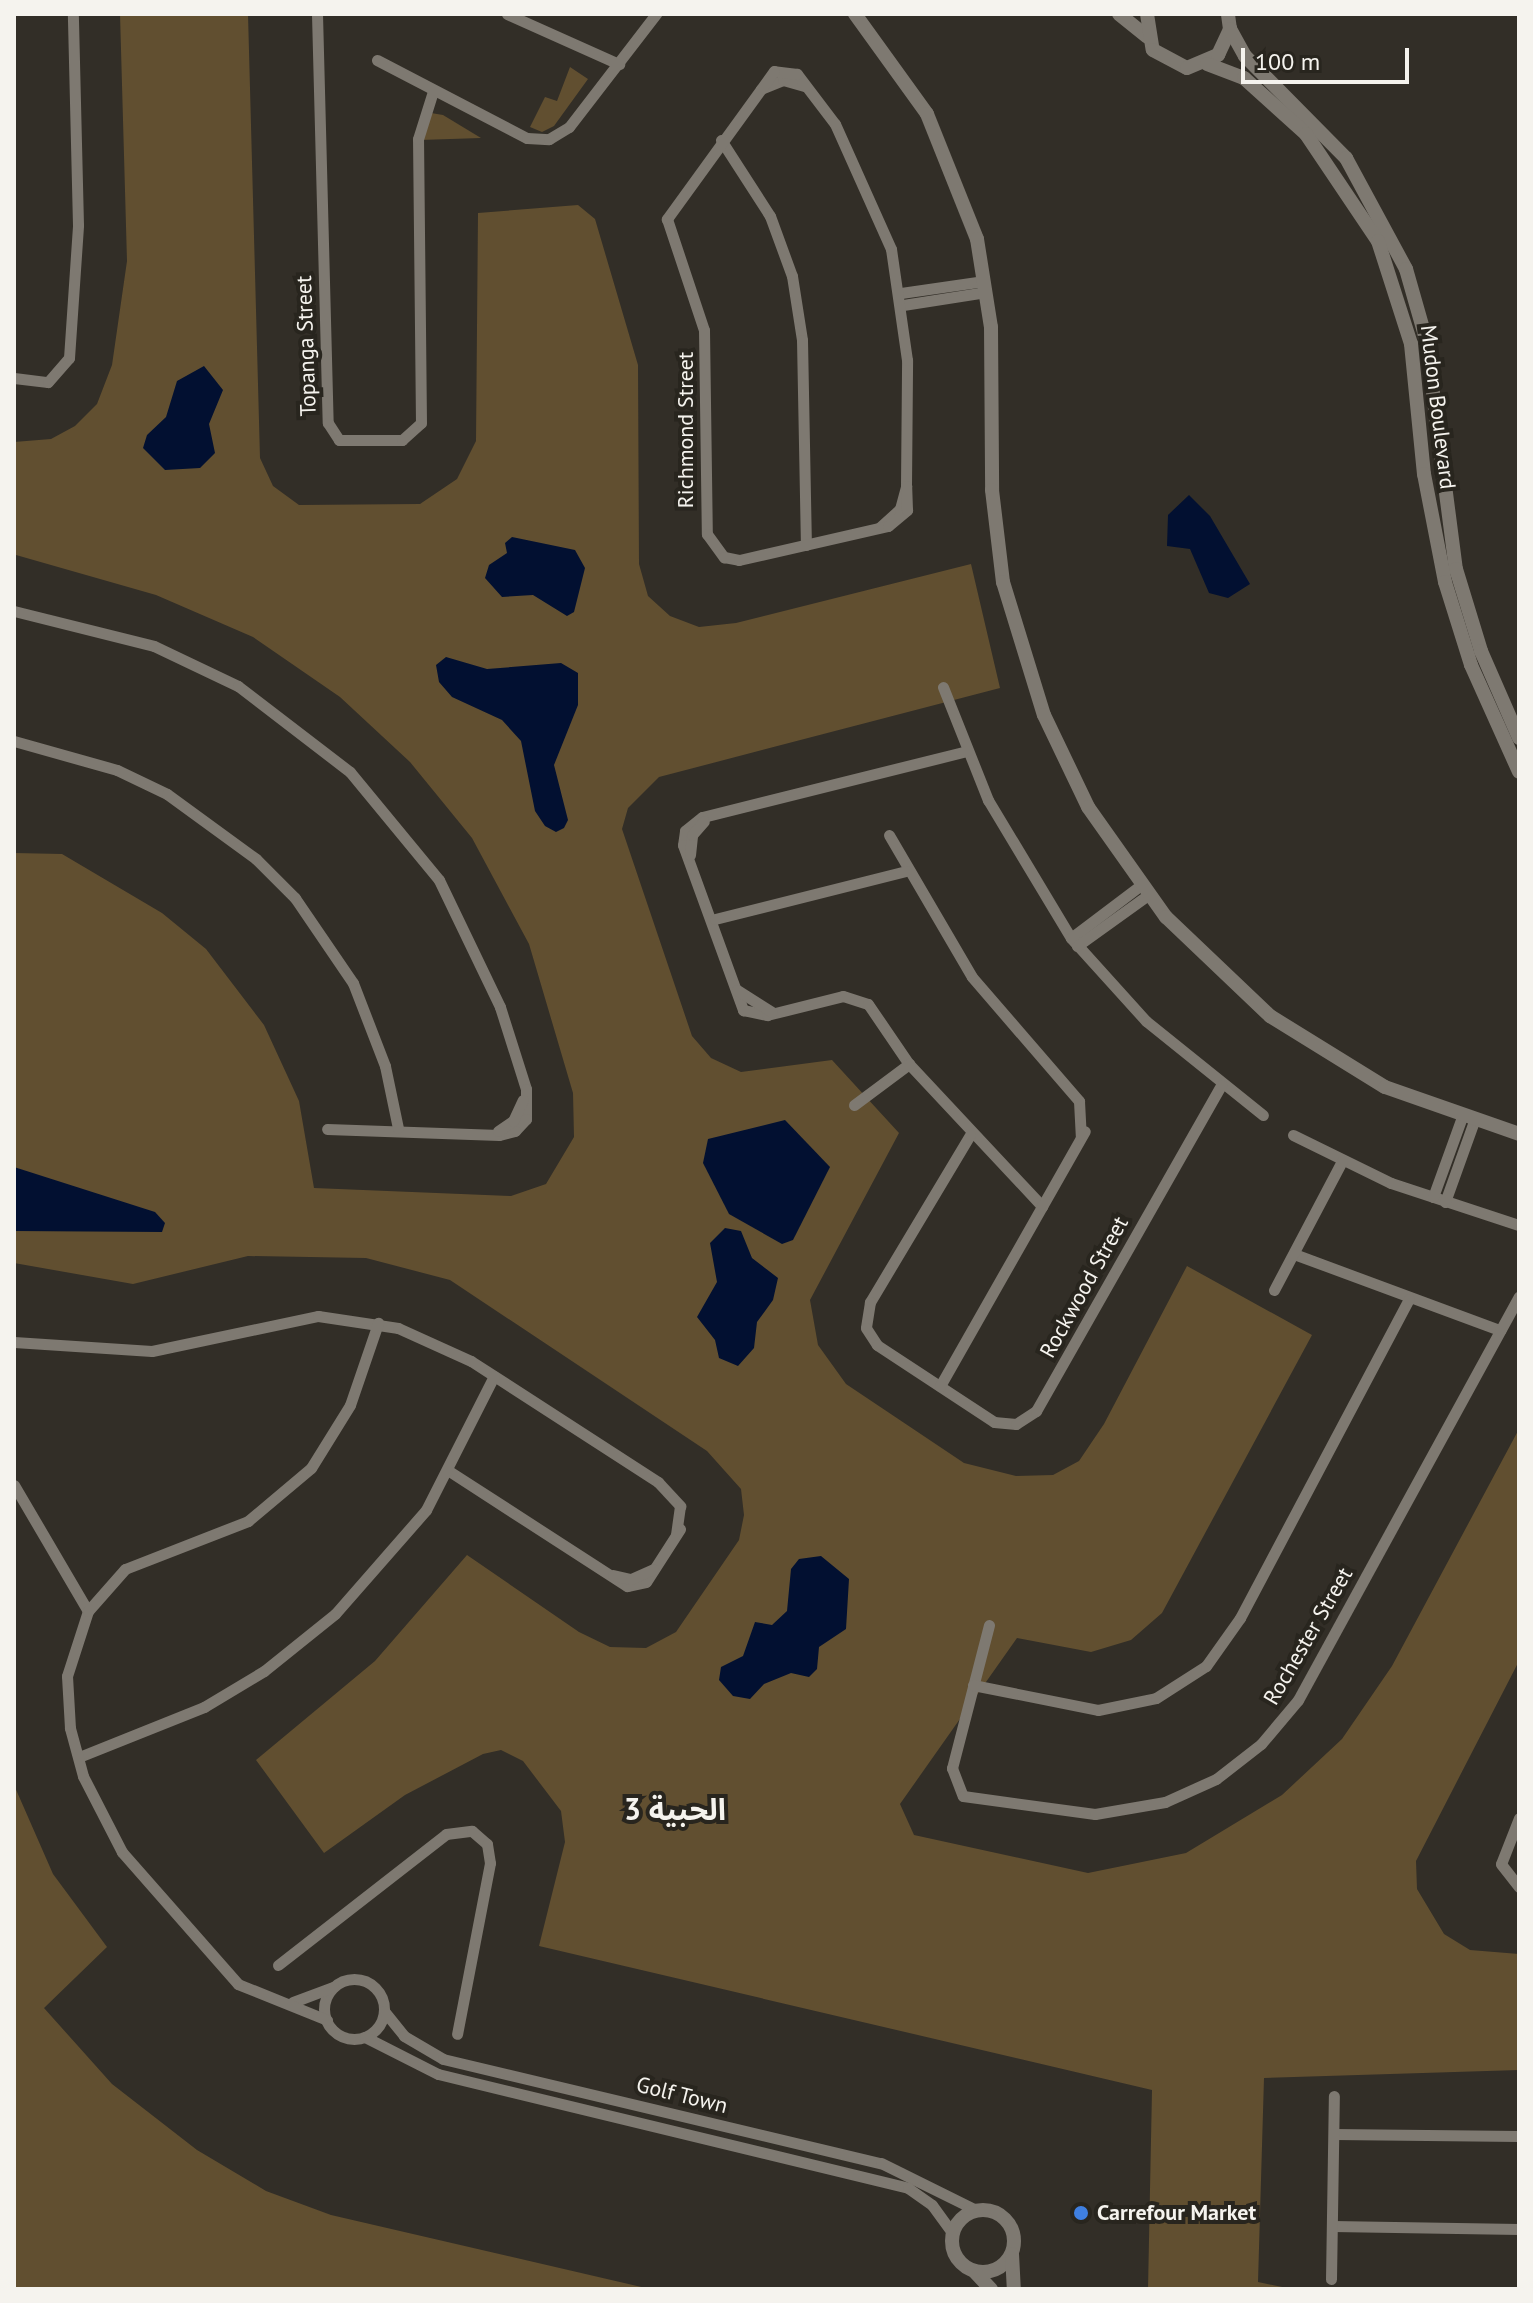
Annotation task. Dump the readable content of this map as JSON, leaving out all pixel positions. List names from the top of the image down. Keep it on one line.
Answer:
{"streets":{"street":["Topanga Street","Mudon Boulevard","Richmond Street","Rockwood Street","Rochester Street","Golf Town"]},"districts":["الحبية 3"],"places":["Carrefour Market"],"scale_bar":"100 m"}
